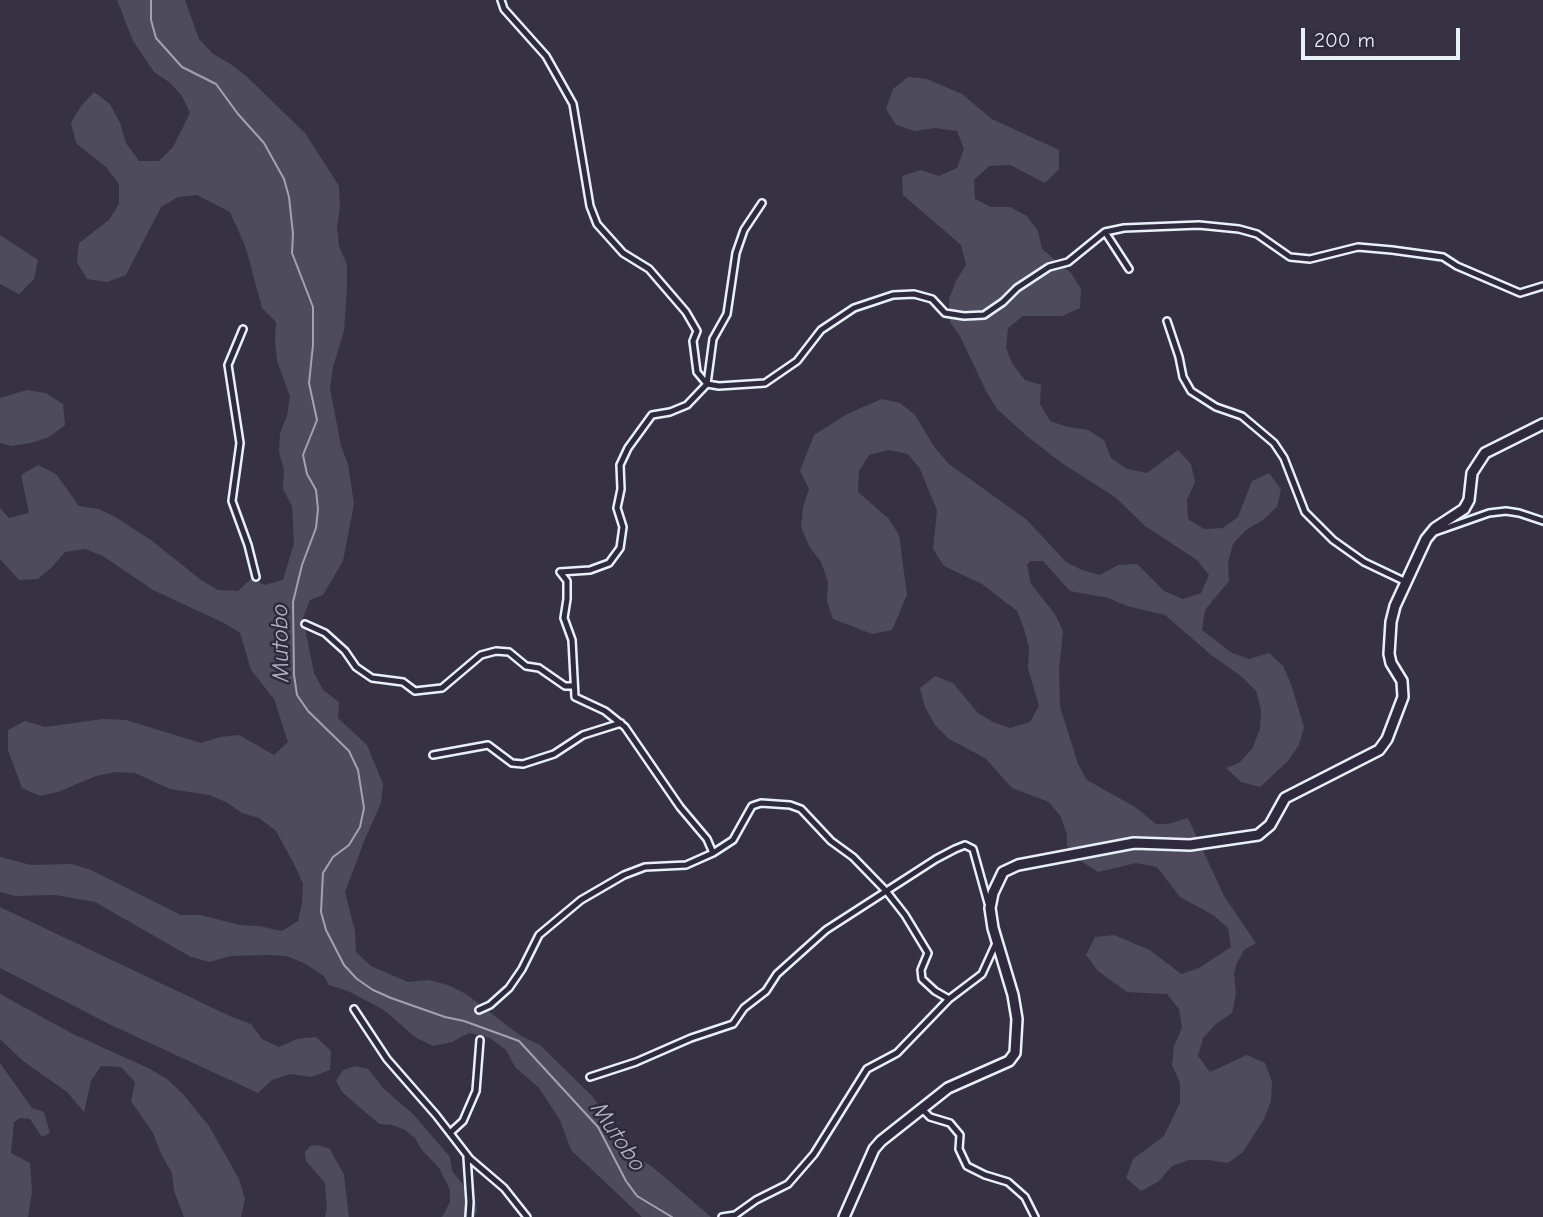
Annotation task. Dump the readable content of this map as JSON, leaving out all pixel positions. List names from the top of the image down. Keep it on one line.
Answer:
{"water":["Mutobo"],"scale_bar":"200 m"}
